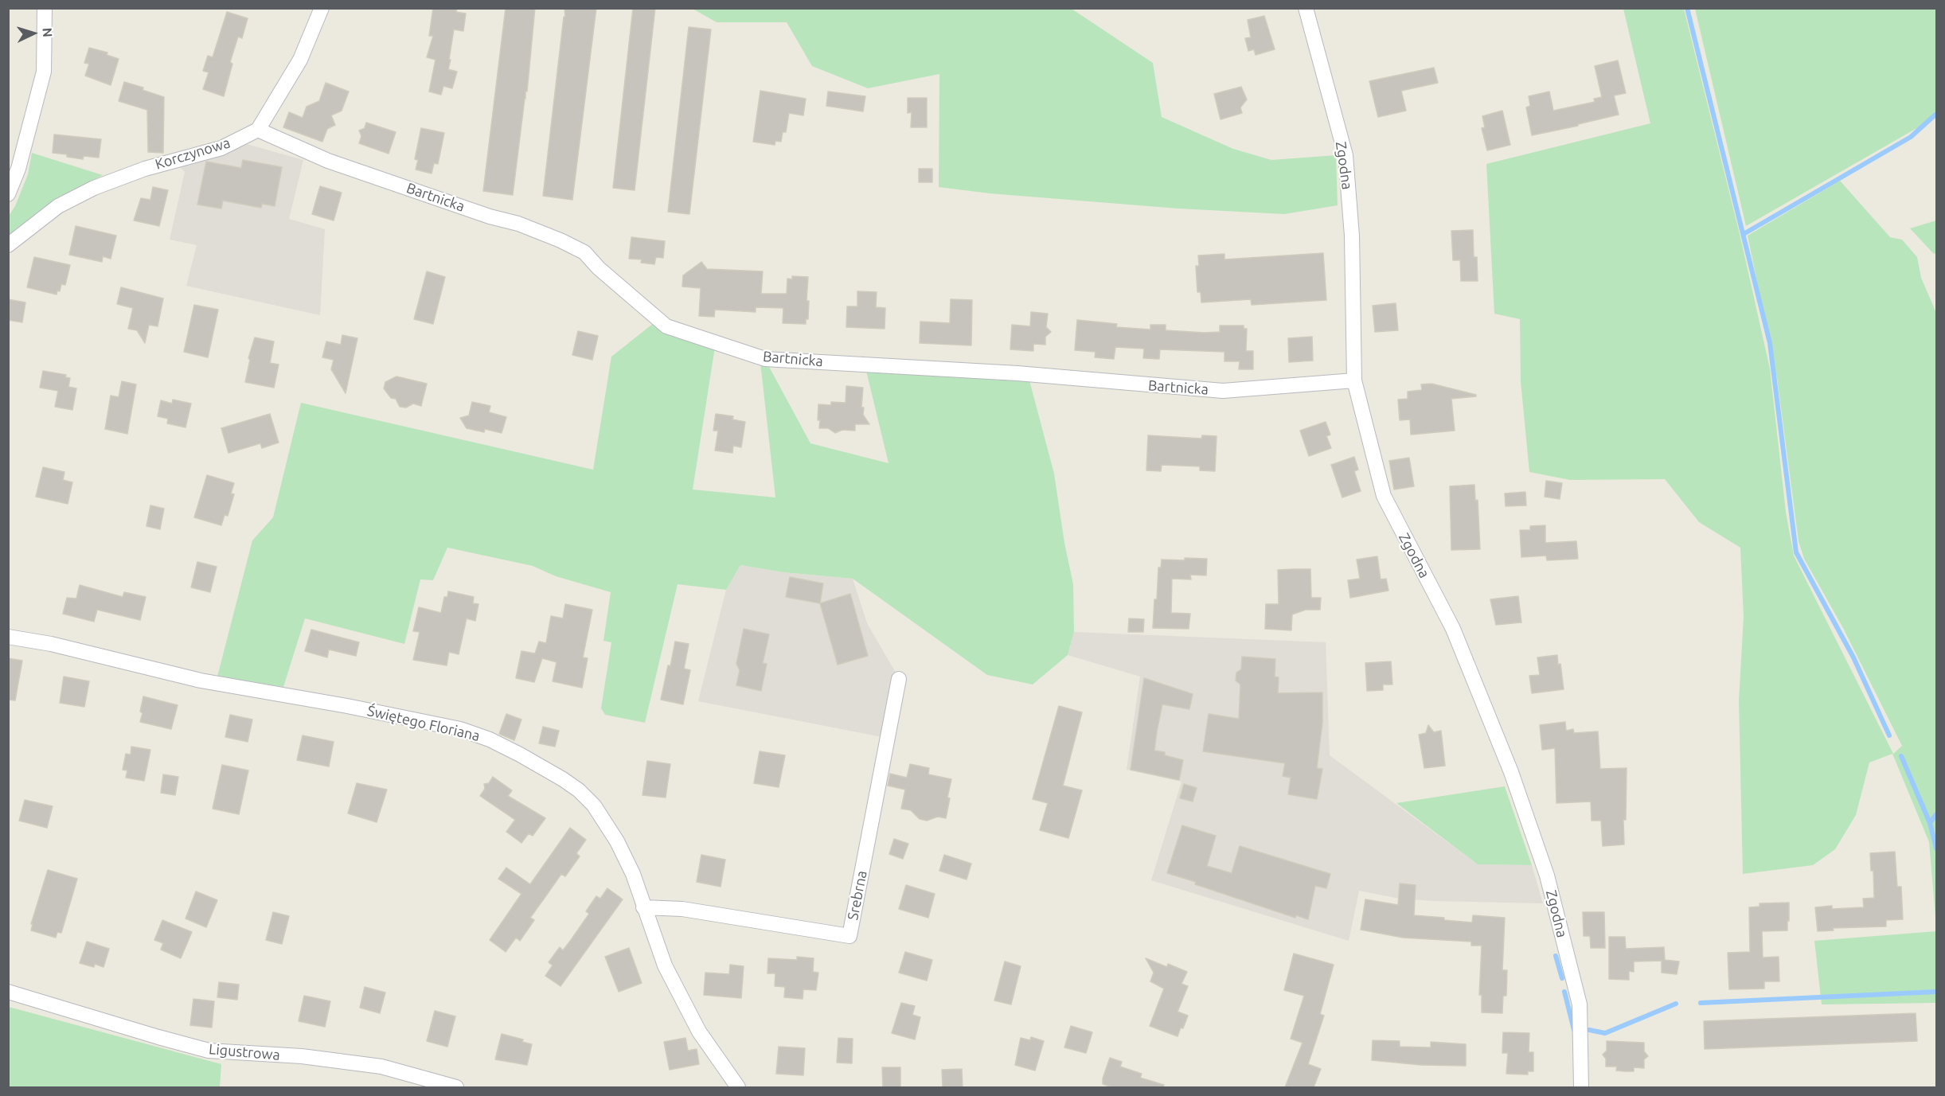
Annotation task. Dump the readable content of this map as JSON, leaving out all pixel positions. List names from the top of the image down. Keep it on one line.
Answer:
{"streets":{"street":["Korczynowa","Zgodna","Bartnicka","Świętego Floriana","Srebrna","Ligustrowa"]},"crossings":[["Korczynowa","Bartnicka"],["Zgodna","Bartnicka"],["Świętego Floriana","Srebrna"]],"north":"right"}
